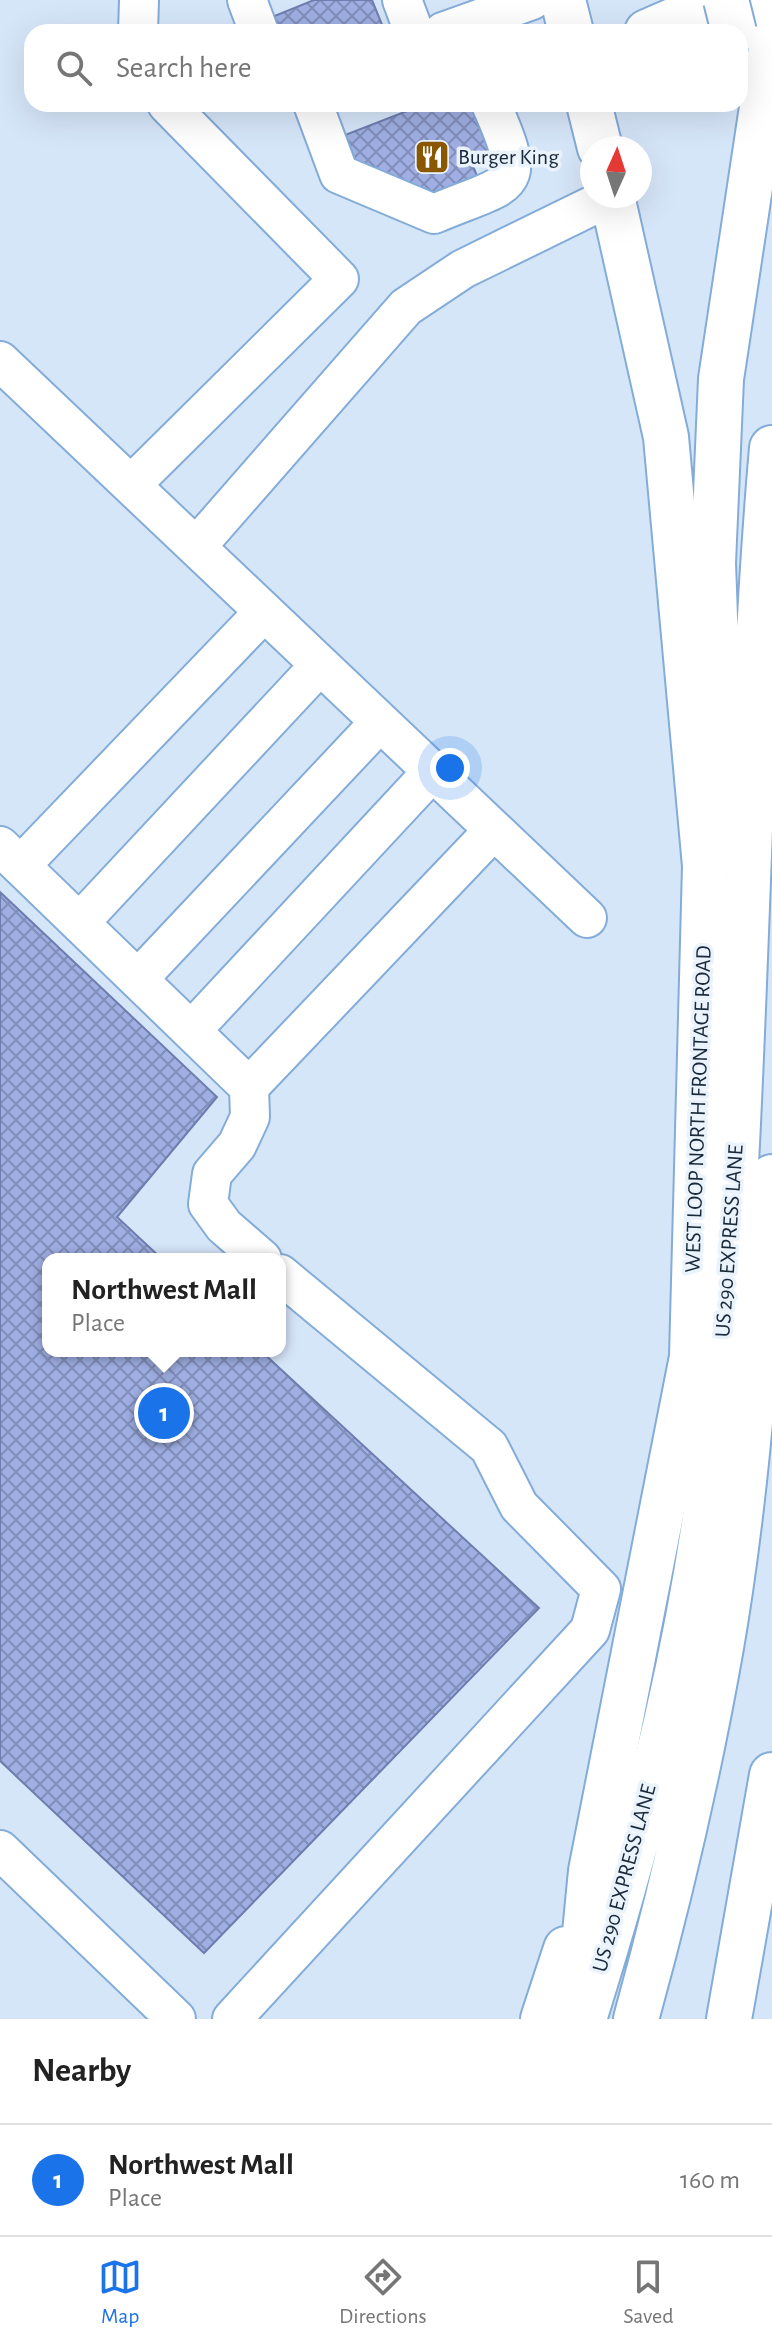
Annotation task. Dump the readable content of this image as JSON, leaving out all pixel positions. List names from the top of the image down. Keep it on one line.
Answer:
{"streets":{"main road":["WEST LOOP NORTH FRONTAGE ROAD","US 290 EXPRESS LANE"]},"places":{"restaurant":["Burger King"]},"north":"top","page":{"search":"Search here","popup":["Northwest Mall","Place"],"pins":"1","heading":"Nearby","list":[{"mark":"1","name":"Northwest Mall","note":"Place","value":"160 m"}],"nav":["Map","Directions","Saved"]}}
